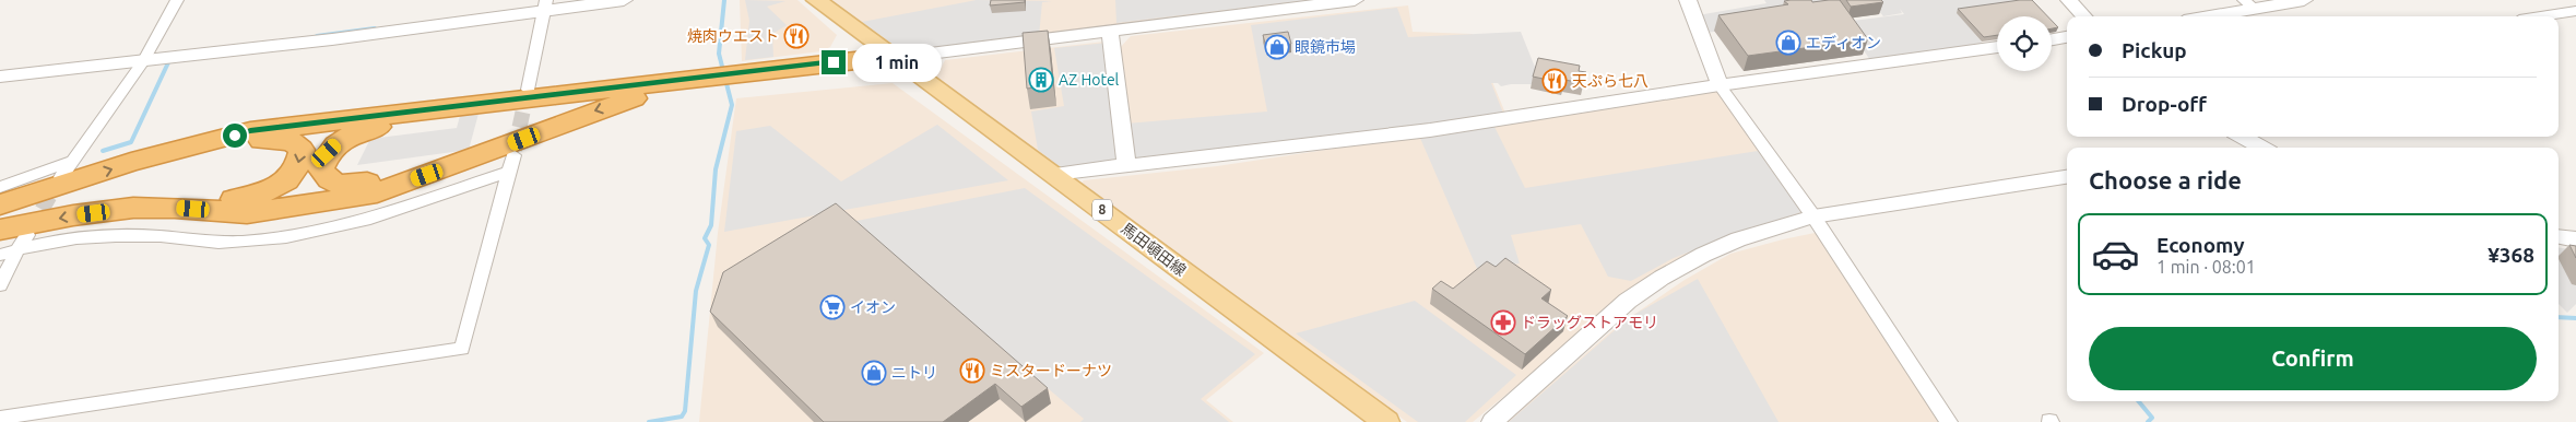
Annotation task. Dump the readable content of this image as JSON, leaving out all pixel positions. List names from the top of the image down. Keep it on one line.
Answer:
{"streets":{"main road":["8","馬田頓田線"]},"places":{"restaurant":["焼肉ウエスト","天ぷら七八","ミスタードーナツ"],"shop":["エディオン","眼鏡市場","ニトリ"],"building":["AZ Hotel"],"supermarket":["イオン"],"pharmacy":["ドラッグストアモリ"]},"page":{"banner":["Pickup","Drop-off"],"bubble":"1 min","heading":"Choose a ride","list":[{"name":"Economy","note":"1 min · 08:01","value":"¥368"}],"buttons":"Confirm"}}
